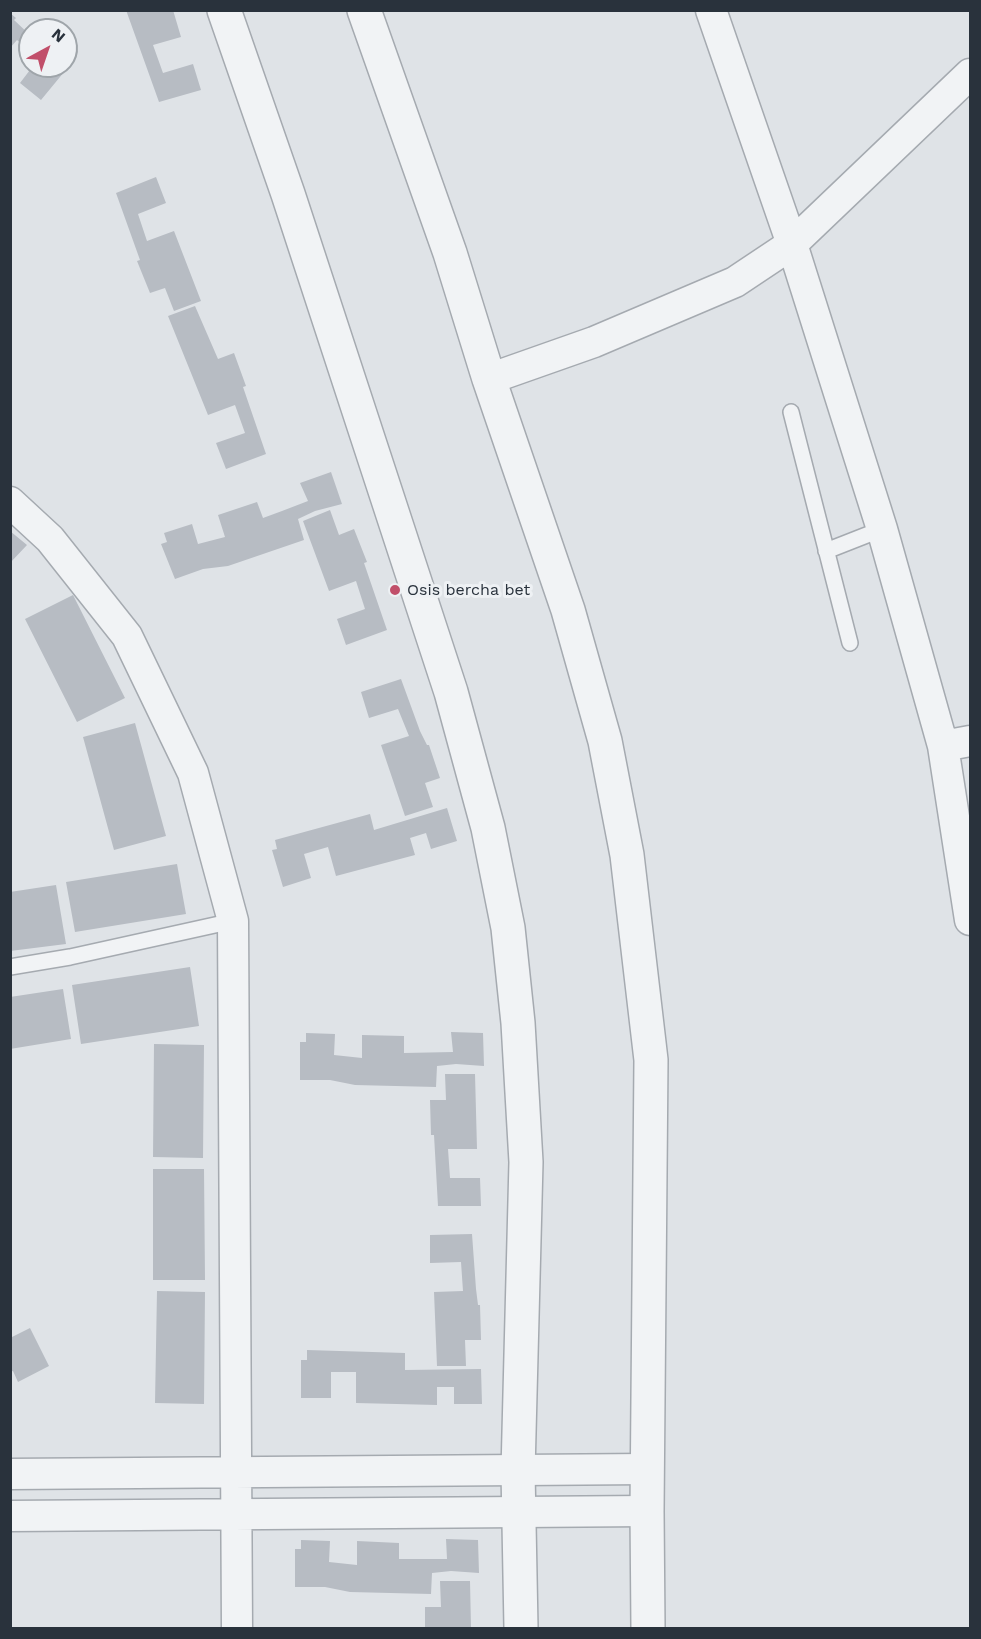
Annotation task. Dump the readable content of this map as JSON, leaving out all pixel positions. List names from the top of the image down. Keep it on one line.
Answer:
{"places":["Osis bercha bet"],"north":"top right"}
